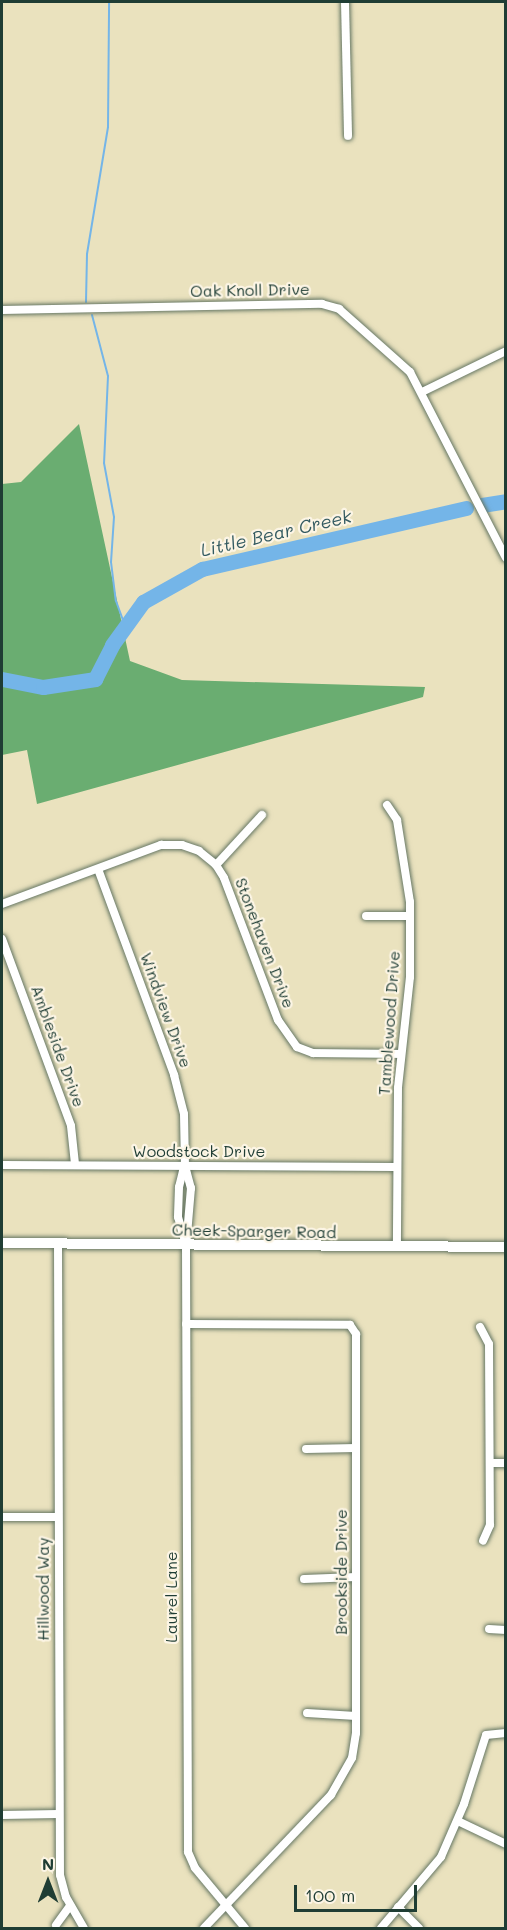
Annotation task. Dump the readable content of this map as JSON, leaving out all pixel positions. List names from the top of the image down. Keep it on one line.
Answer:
{"streets":{"main road":["Cheek-Sparger Road"],"street":["Oak Knoll Drive","Stonehaven Drive","Windview Drive","Tamblewood Drive","Ambleside Drive","Woodstock Drive","Brookside Drive","Hillwood Way","Laurel Lane"]},"crossings":[["Stonehaven Drive","Windview Drive"],["Stonehaven Drive","Tamblewood Drive"],["Windview Drive","Woodstock Drive"],["Windview Drive","Cheek-Sparger Road"],["Windview Drive","Laurel Lane"],["Tamblewood Drive","Woodstock Drive"],["Tamblewood Drive","Cheek-Sparger Road"],["Ambleside Drive","Woodstock Drive"],["Cheek-Sparger Road","Hillwood Way"],["Cheek-Sparger Road","Laurel Lane"],["Brookside Drive","Laurel Lane"]],"water":["Little Bear Creek"],"scale_bar":"100 m","north":"top"}
